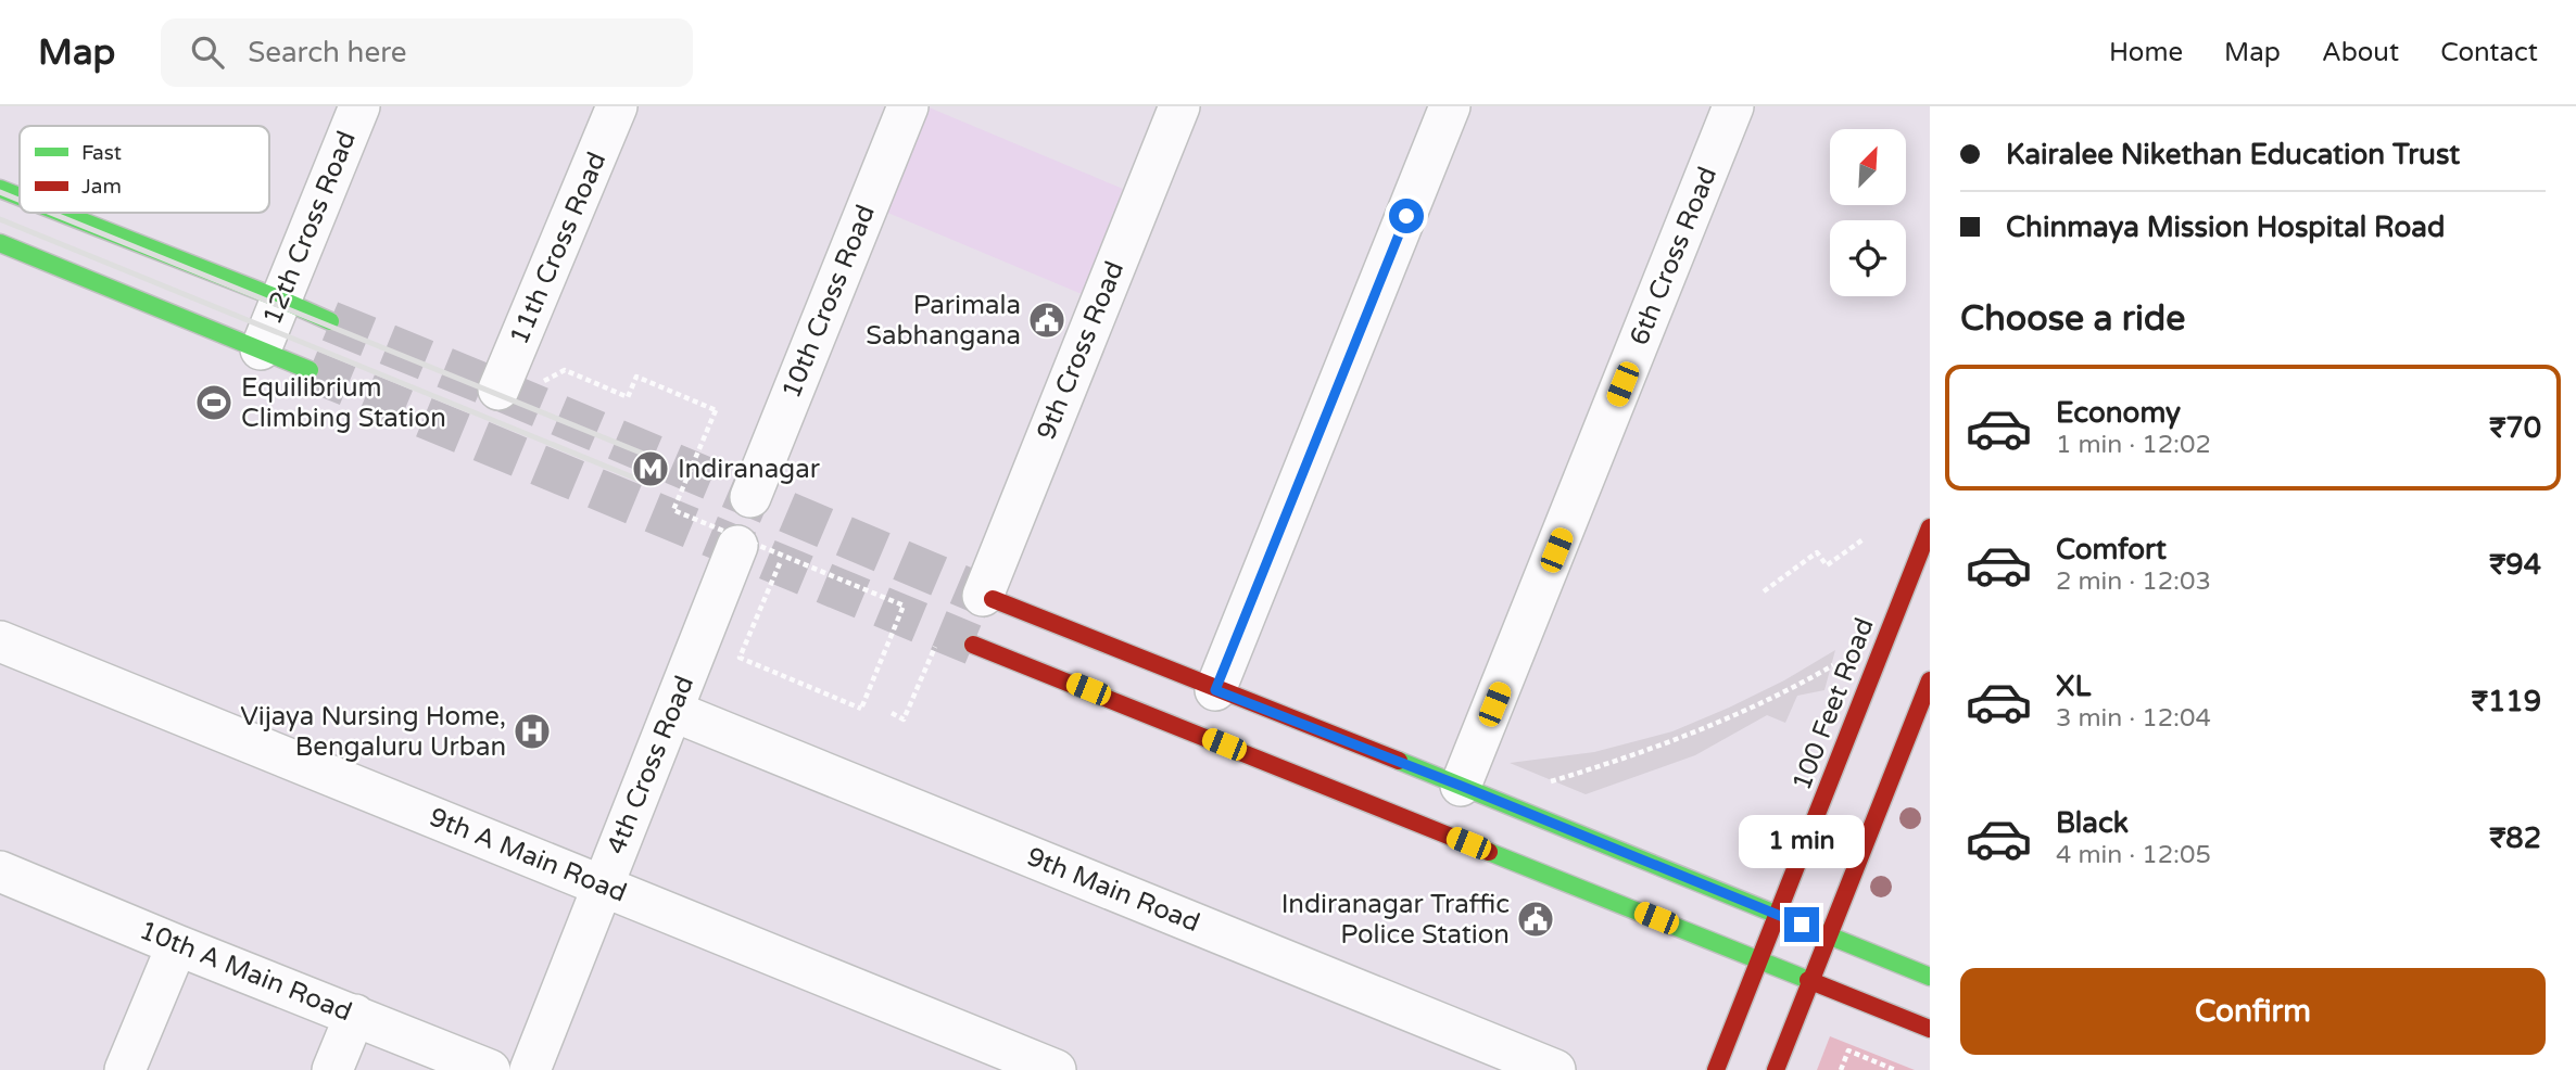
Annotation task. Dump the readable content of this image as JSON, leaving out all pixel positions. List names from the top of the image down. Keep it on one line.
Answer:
{"streets":{"main road":["100 Feet Road"],"street":["12th Cross Road","11th Cross Road","6th Cross Road","10th Cross Road","9th Cross Road","4th Cross Road","9th A Main Road","9th Main Road","10th A Main Road"]},"crossings":[["4th Cross Road","9th A Main Road"],["4th Cross Road","9th Main Road"]],"places":{"public building":["Parimala Sabhangana","Indiranagar Traffic Police Station"],"sports":["Equilibrium Climbing Station"],"metro station":["Indiranagar"],"hospital":["Vijaya Nursing Home, Bengaluru Urban"]},"legend":["Fast","Jam"],"north":"top right","page":{"header":"Map","search":"Search here","nav":["Home","Map","About","Contact"],"banner":["Kairalee Nikethan Education Trust","Chinmaya Mission Hospital Road"],"heading":"Choose a ride","list":[{"name":"Economy","note":"1 min · 12:02","value":"₹70"},{"name":"Comfort","note":"2 min · 12:03","value":"₹94"},{"name":"XL","note":"3 min · 12:04","value":"₹119"},{"name":"Black","note":"4 min · 12:05","value":"₹82"}],"bubble":"1 min","buttons":"Confirm"}}
